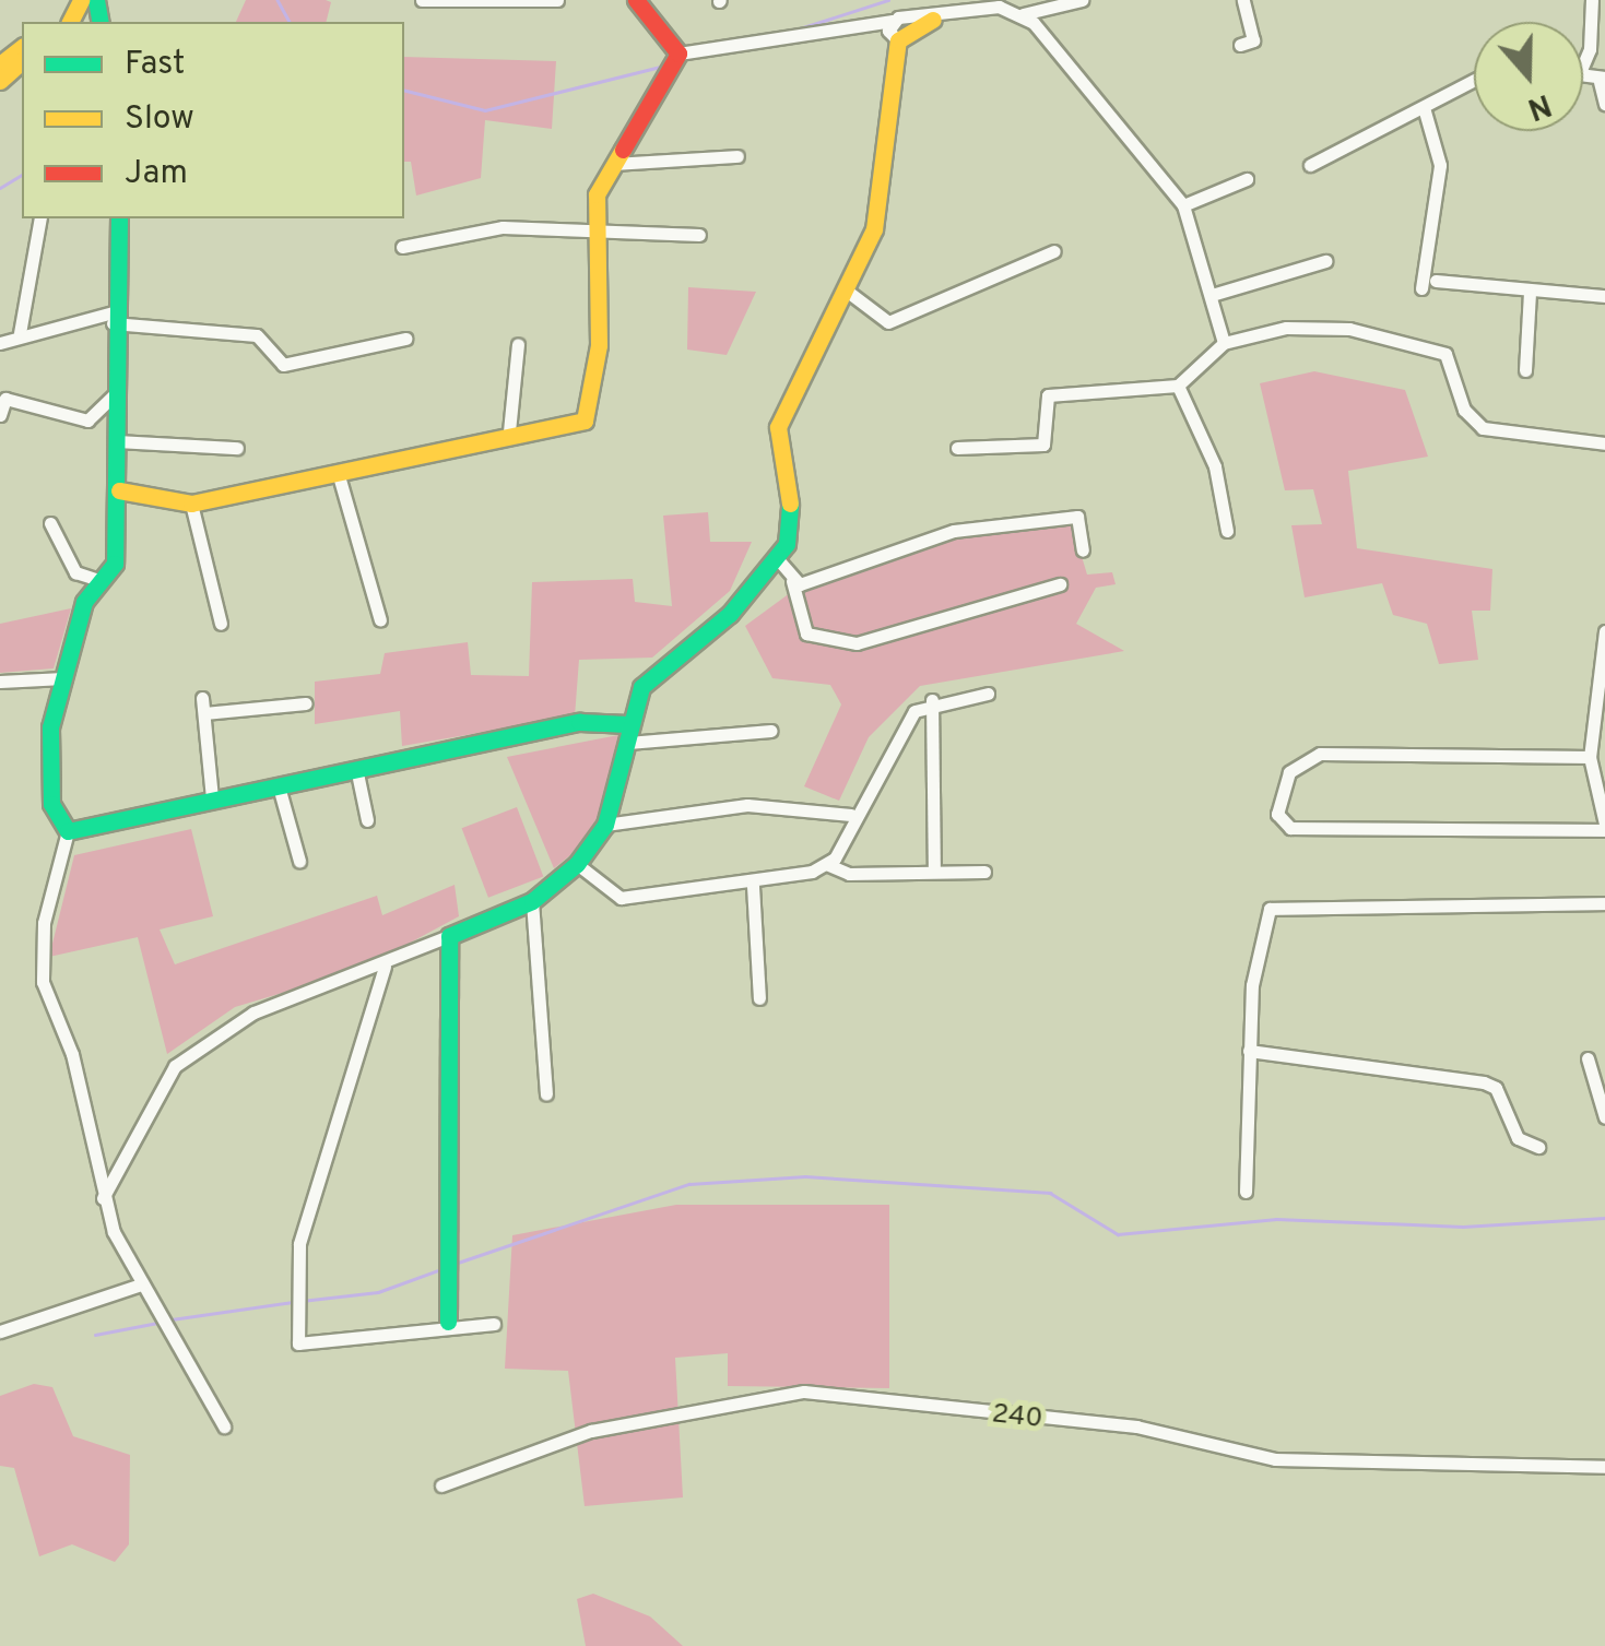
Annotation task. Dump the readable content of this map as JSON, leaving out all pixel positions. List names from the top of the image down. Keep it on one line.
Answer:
{"streets":{"street":["240"]},"legend":["Fast","Slow","Jam"],"north":"bottom"}
